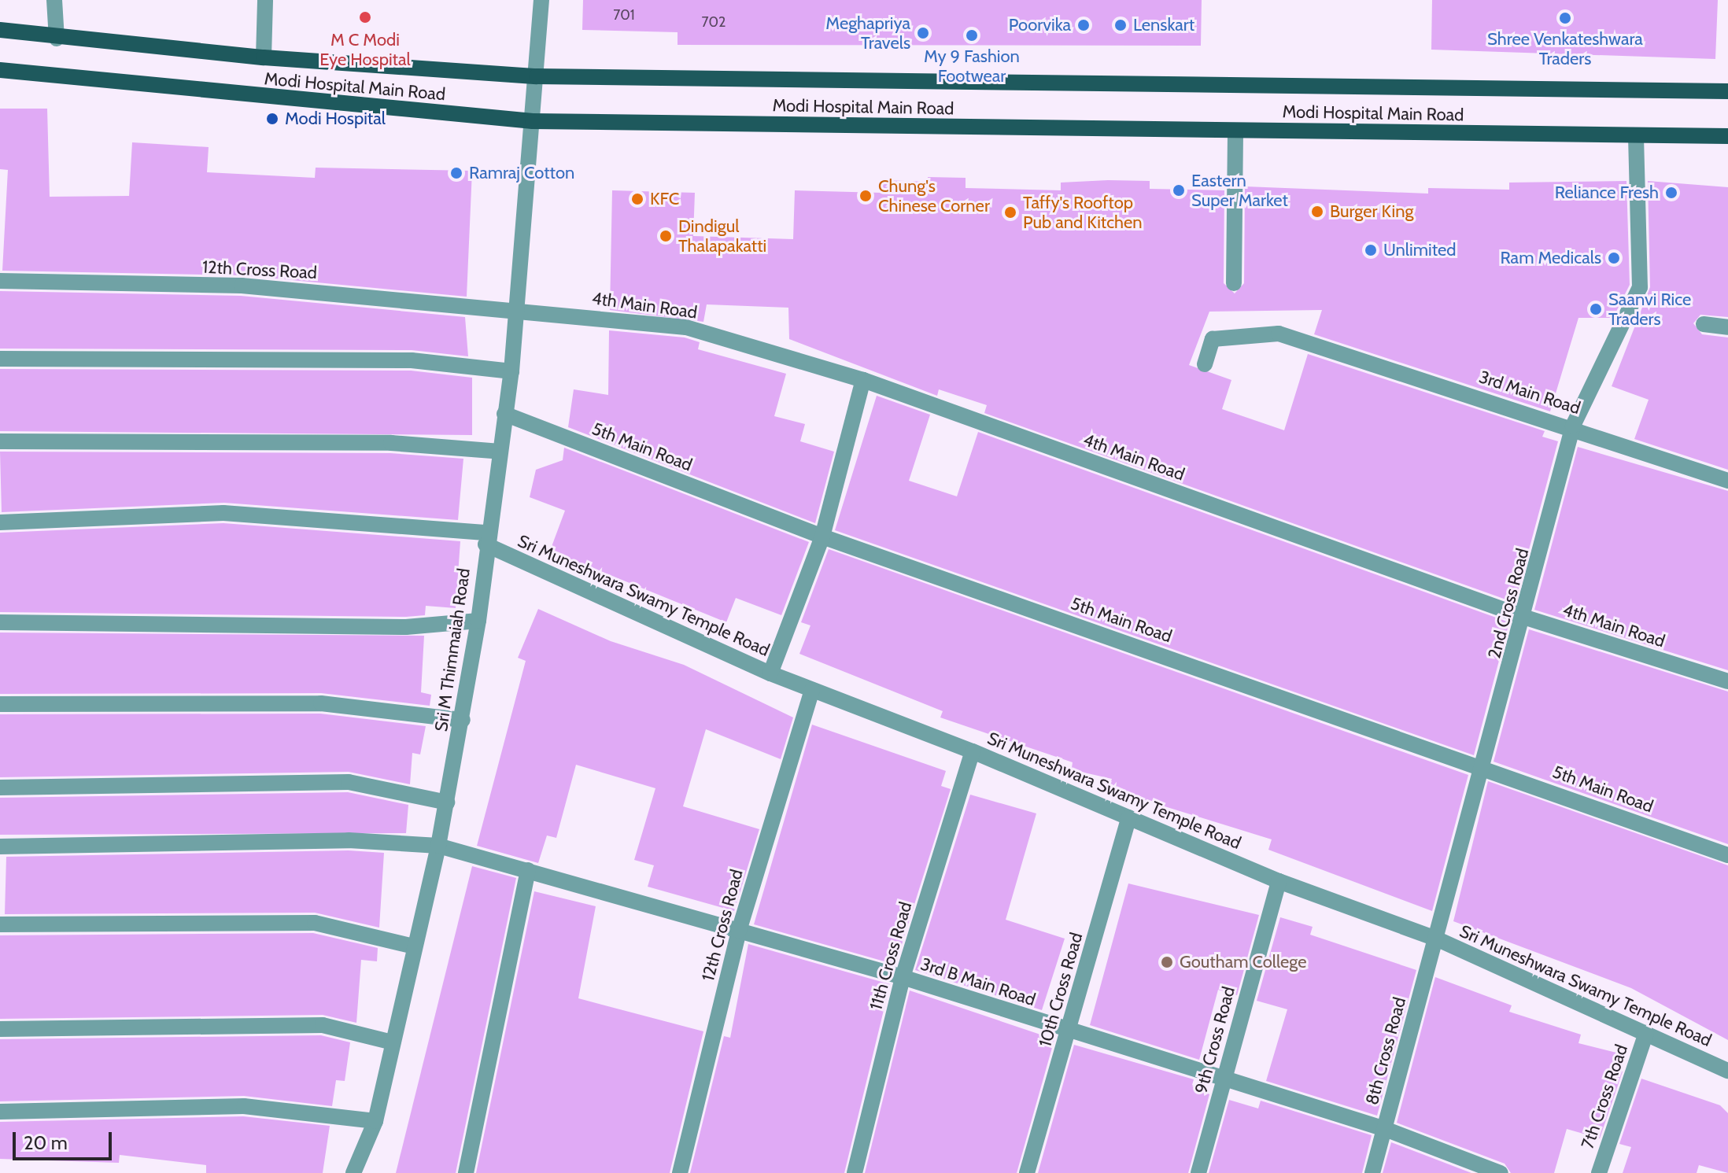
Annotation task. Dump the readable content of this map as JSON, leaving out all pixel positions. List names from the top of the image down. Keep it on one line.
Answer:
{"streets":{"main road":["Modi Hospital Main Road"],"street":["12th Cross Road","4th Main Road","3rd Main Road","5th Main Road","Sri Muneshwara Swamy Temple Road","2nd Cross Road","Sri M Thimmaiah Road","11th Cross Road","3rd B Main Road","10th Cross Road","9th Cross Road","8th Cross Road","7th Cross Road"]},"crossings":[["Modi Hospital Main Road","2nd Cross Road"],["Modi Hospital Main Road","Sri M Thimmaiah Road"],["12th Cross Road","4th Main Road"],["12th Cross Road","Sri Muneshwara Swamy Temple Road"],["12th Cross Road","Sri M Thimmaiah Road"],["12th Cross Road","3rd B Main Road"],["4th Main Road","2nd Cross Road"],["4th Main Road","Sri M Thimmaiah Road"],["3rd Main Road","2nd Cross Road"],["5th Main Road","2nd Cross Road"],["5th Main Road","Sri M Thimmaiah Road"],["Sri Muneshwara Swamy Temple Road","2nd Cross Road"],["Sri Muneshwara Swamy Temple Road","Sri M Thimmaiah Road"],["Sri Muneshwara Swamy Temple Road","11th Cross Road"],["Sri Muneshwara Swamy Temple Road","10th Cross Road"],["Sri Muneshwara Swamy Temple Road","9th Cross Road"],["Sri Muneshwara Swamy Temple Road","8th Cross Road"],["Sri Muneshwara Swamy Temple Road","7th Cross Road"],["2nd Cross Road","8th Cross Road"],["Sri M Thimmaiah Road","3rd B Main Road"],["11th Cross Road","3rd B Main Road"],["3rd B Main Road","10th Cross Road"],["3rd B Main Road","9th Cross Road"],["3rd B Main Road","8th Cross Road"]],"places":["M C Modi Eye Hospital","Shree Venkateshwara Traders","Poorvika","Lenskart","Meghapriya Travels","My 9 Fashion Footwear","Modi Hospital","Ramraj Cotton","Eastern Super Market","Reliance Fresh","Chung's Chinese Corner","KFC","Burger King","Taffy's Rooftop Pub and Kitchen","Dindigul Thalapakatti","Unlimited","Ram Medicals","Saanvi Rice Traders","Goutham College"],"house_numbers":["701","702"],"scale_bar":"20 m"}
